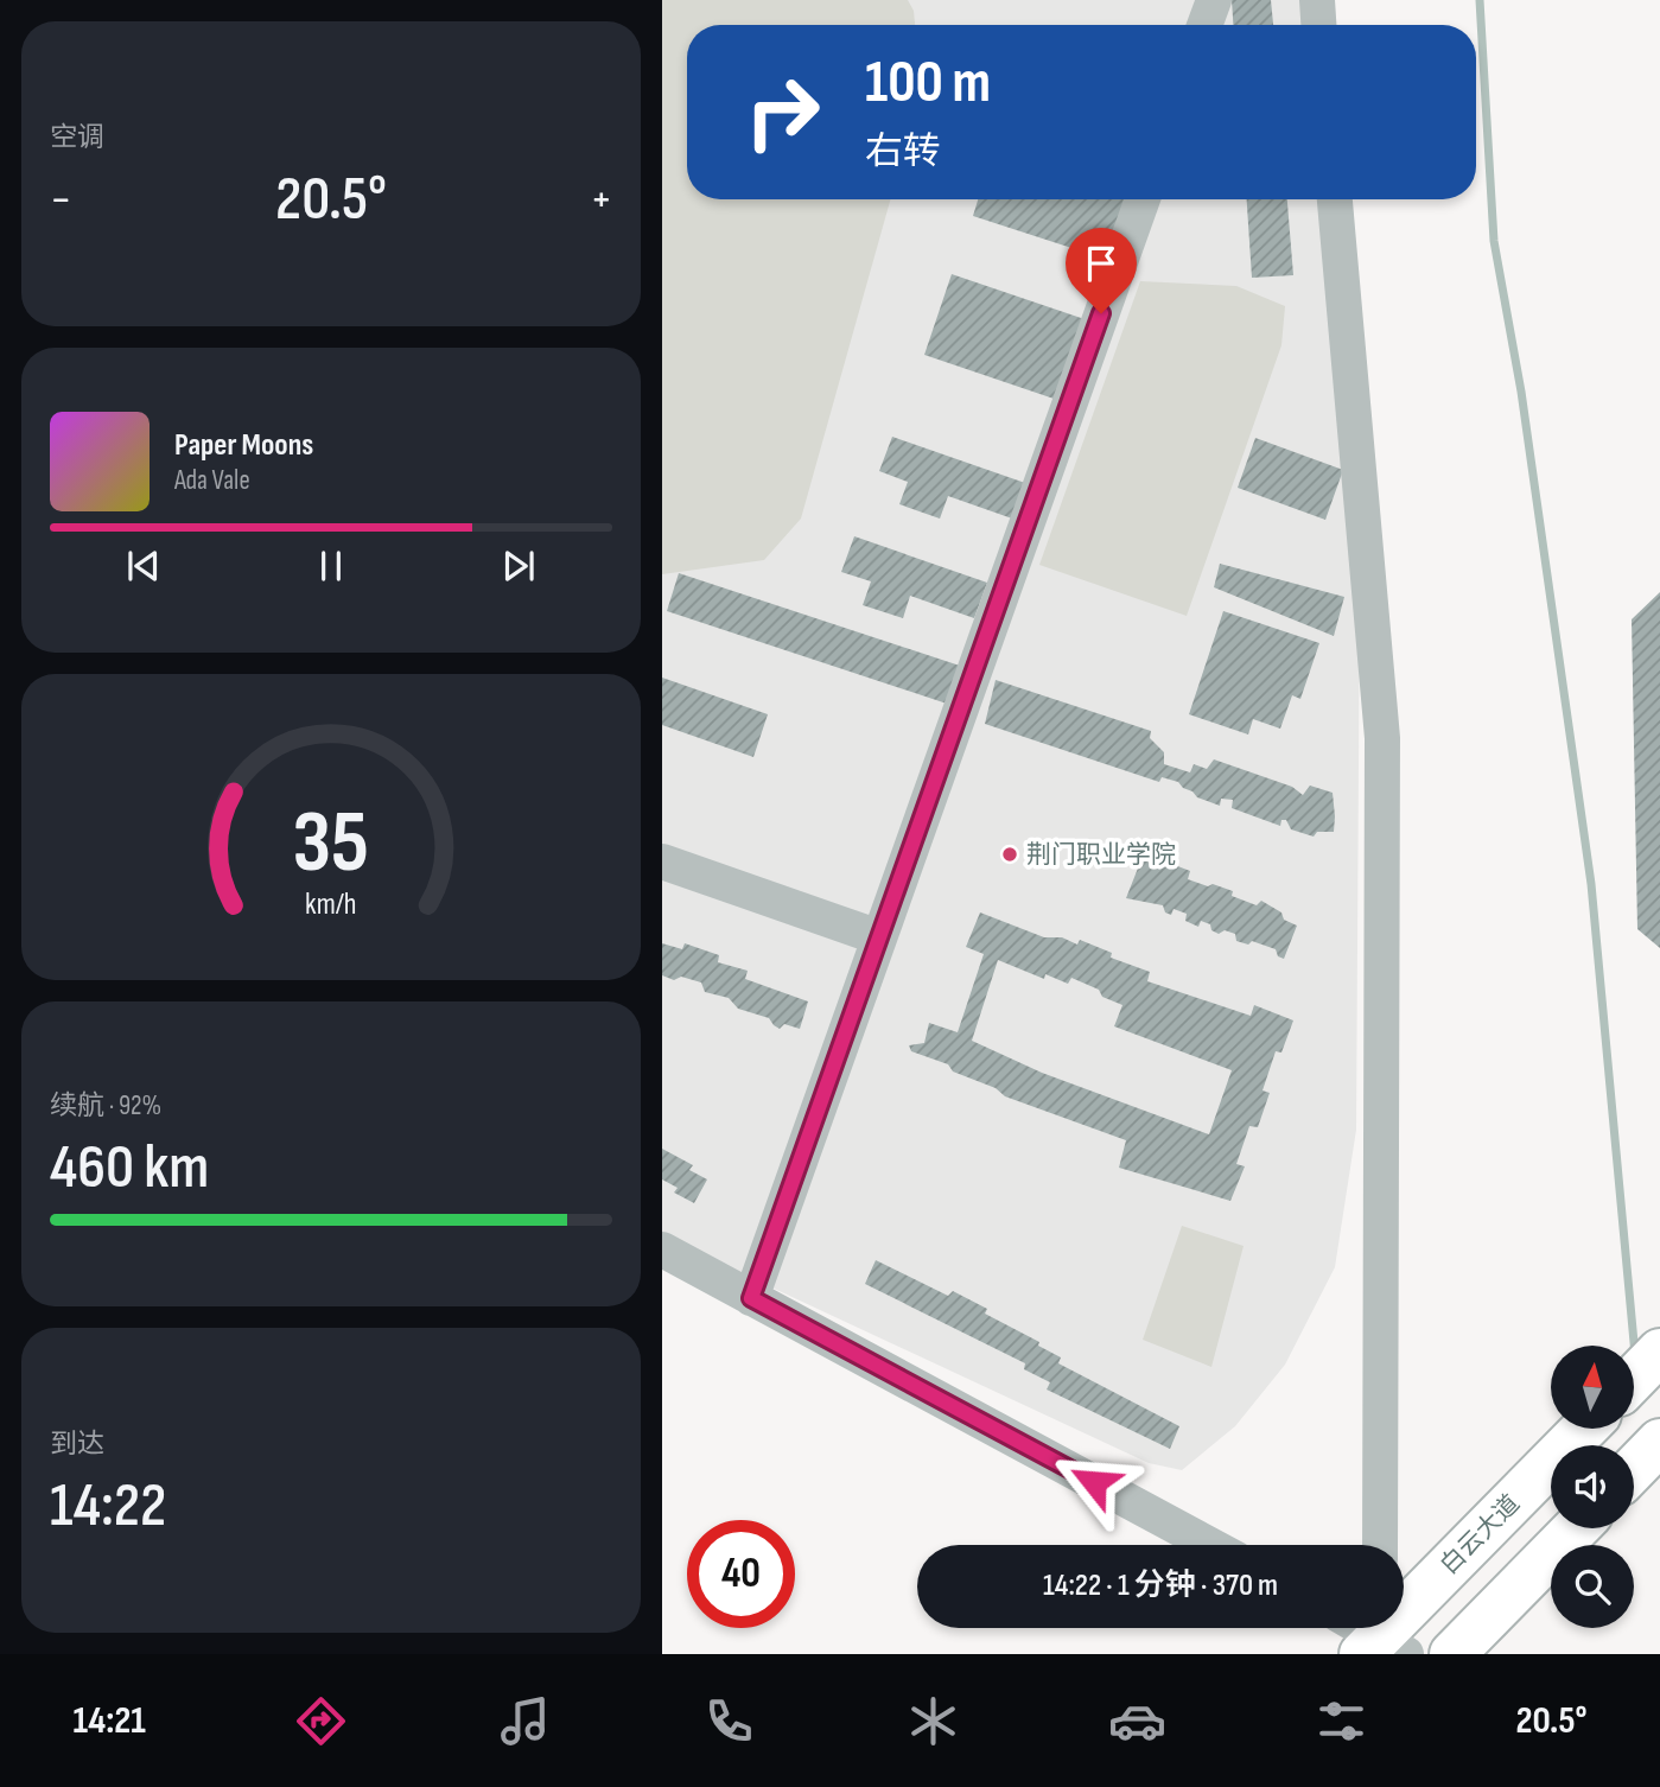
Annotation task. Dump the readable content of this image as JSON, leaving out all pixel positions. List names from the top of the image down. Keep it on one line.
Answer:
{"streets":{"main road":["白云大道"]},"places":["荆门职业学院"],"north":"top","page":{"tile":["空调",["续航 · 92%","460 km"],["到达","14:22"]],"turn":["100 m","右转"],"heat":["−","20.5°","+"],"song":["Paper Moons","Ada Vale"],"limit":"40","trip":"14:22 · 1 分钟 · 370 m","tabs":["14:21","20.5°"],"gauge":["35","km/h"]}}
